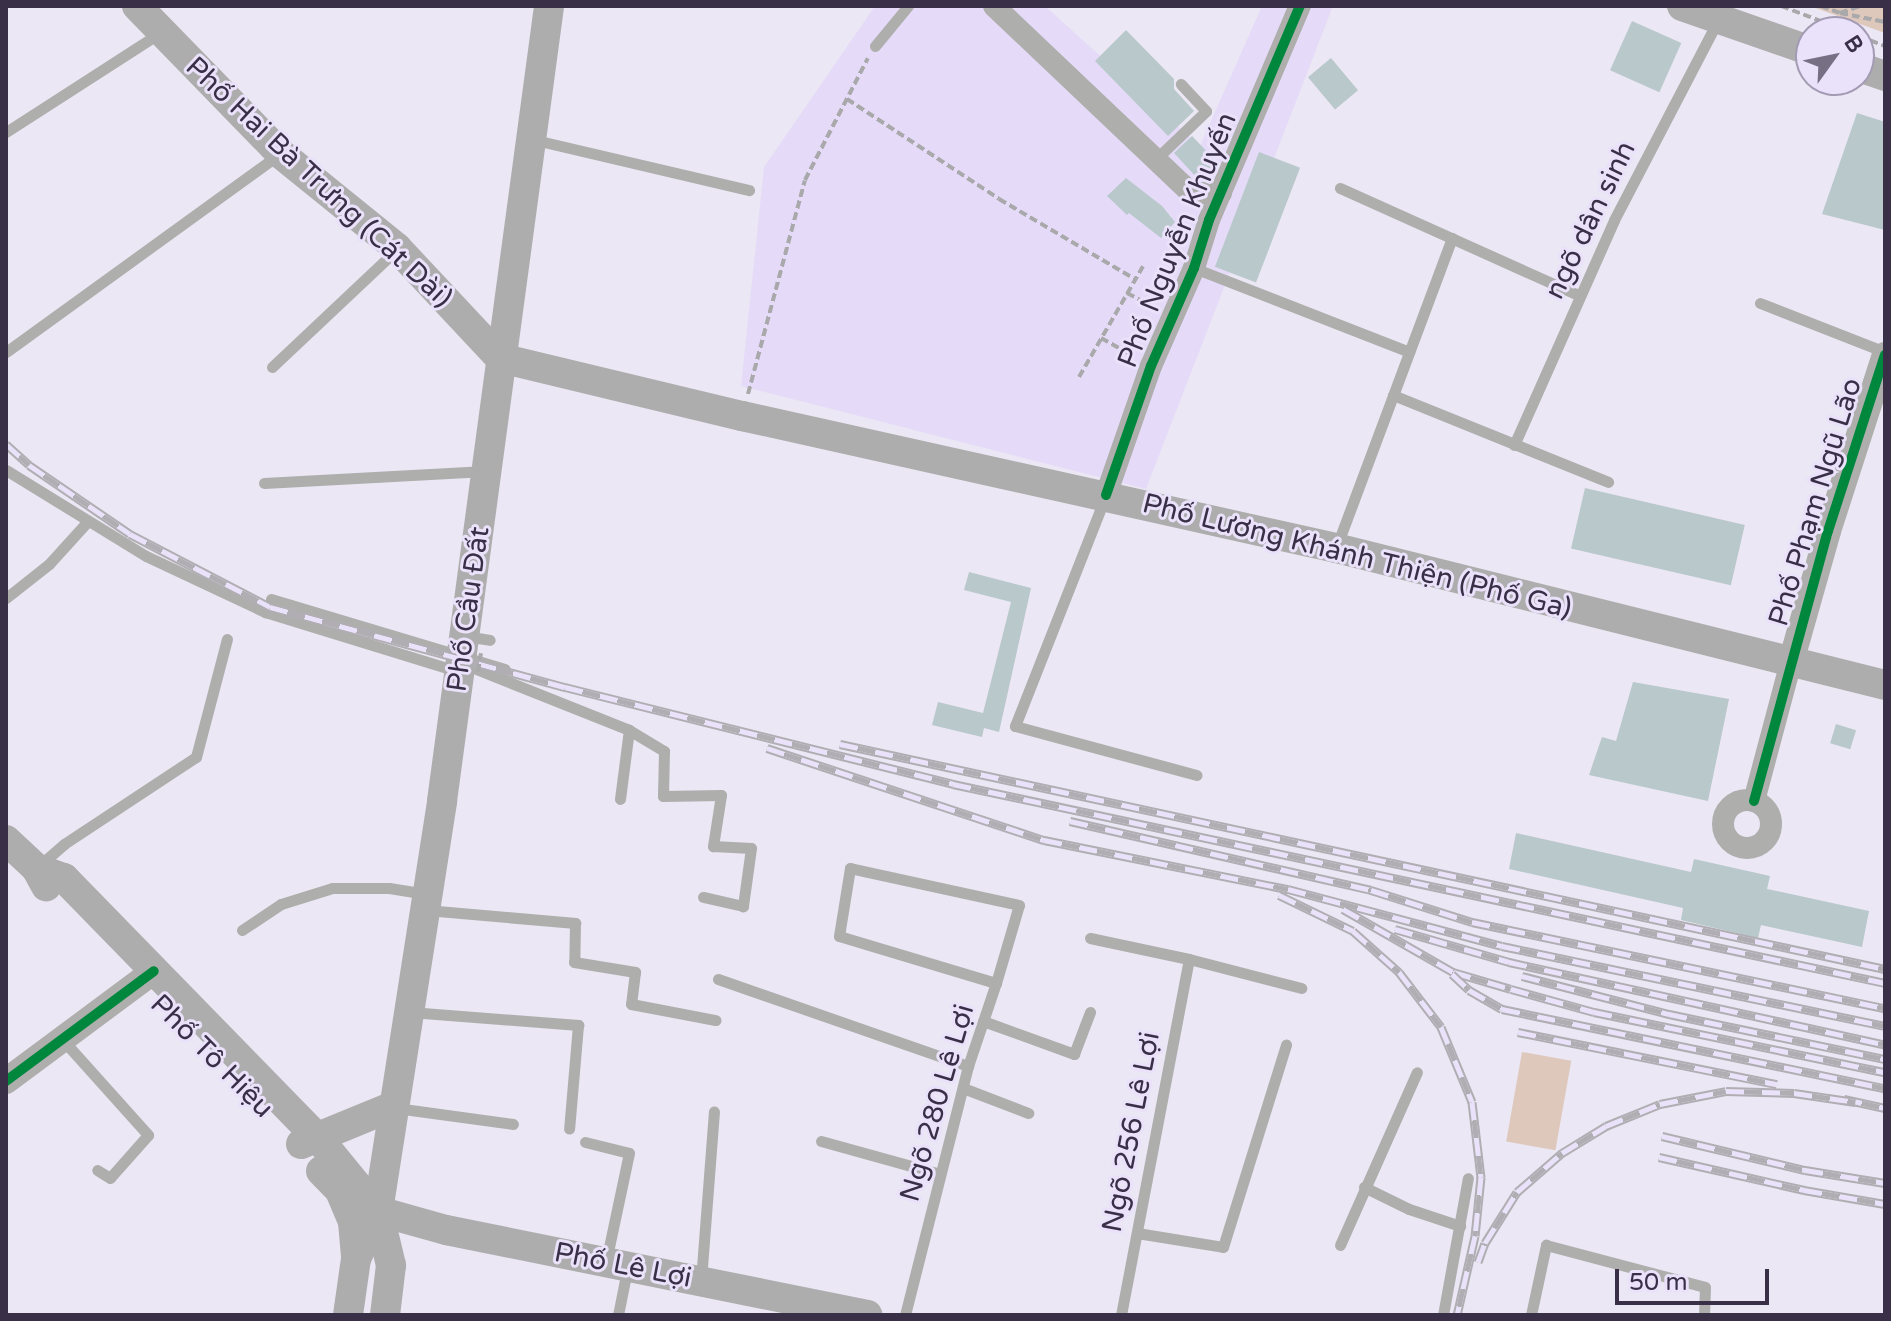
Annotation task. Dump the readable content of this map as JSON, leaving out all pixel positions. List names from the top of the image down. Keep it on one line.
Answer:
{"streets":{"main road":["Phố Hai Bà Trưng (Cát Dài)","Phố Lương Khánh Thiện (Phố Ga)","Phố Cầu Đất","Phố Tô Hiệu","Phố Lê Lợi"],"street":["Phố Nguyễn Khuyến","Phố Phạm Ngũ Lão"],"lane":["ngõ dân sinh","Ngõ 280 Lê Lợi","Ngõ 256 Lê Lợi"]},"crossings":[["Phố Hai Bà Trưng (Cát Dài)","Phố Lương Khánh Thiện (Phố Ga)"],["Phố Hai Bà Trưng (Cát Dài)","Phố Cầu Đất"],["Phố Nguyễn Khuyến","Phố Lương Khánh Thiện (Phố Ga)"],["Phố Phạm Ngũ Lão","Phố Lương Khánh Thiện (Phố Ga)"],["Phố Lương Khánh Thiện (Phố Ga)","Phố Cầu Đất"],["Phố Cầu Đất","Phố Tô Hiệu"],["Phố Cầu Đất","Phố Lê Lợi"],["Phố Tô Hiệu","Phố Lê Lợi"]],"scale_bar":"50 m","north":"top right"}
